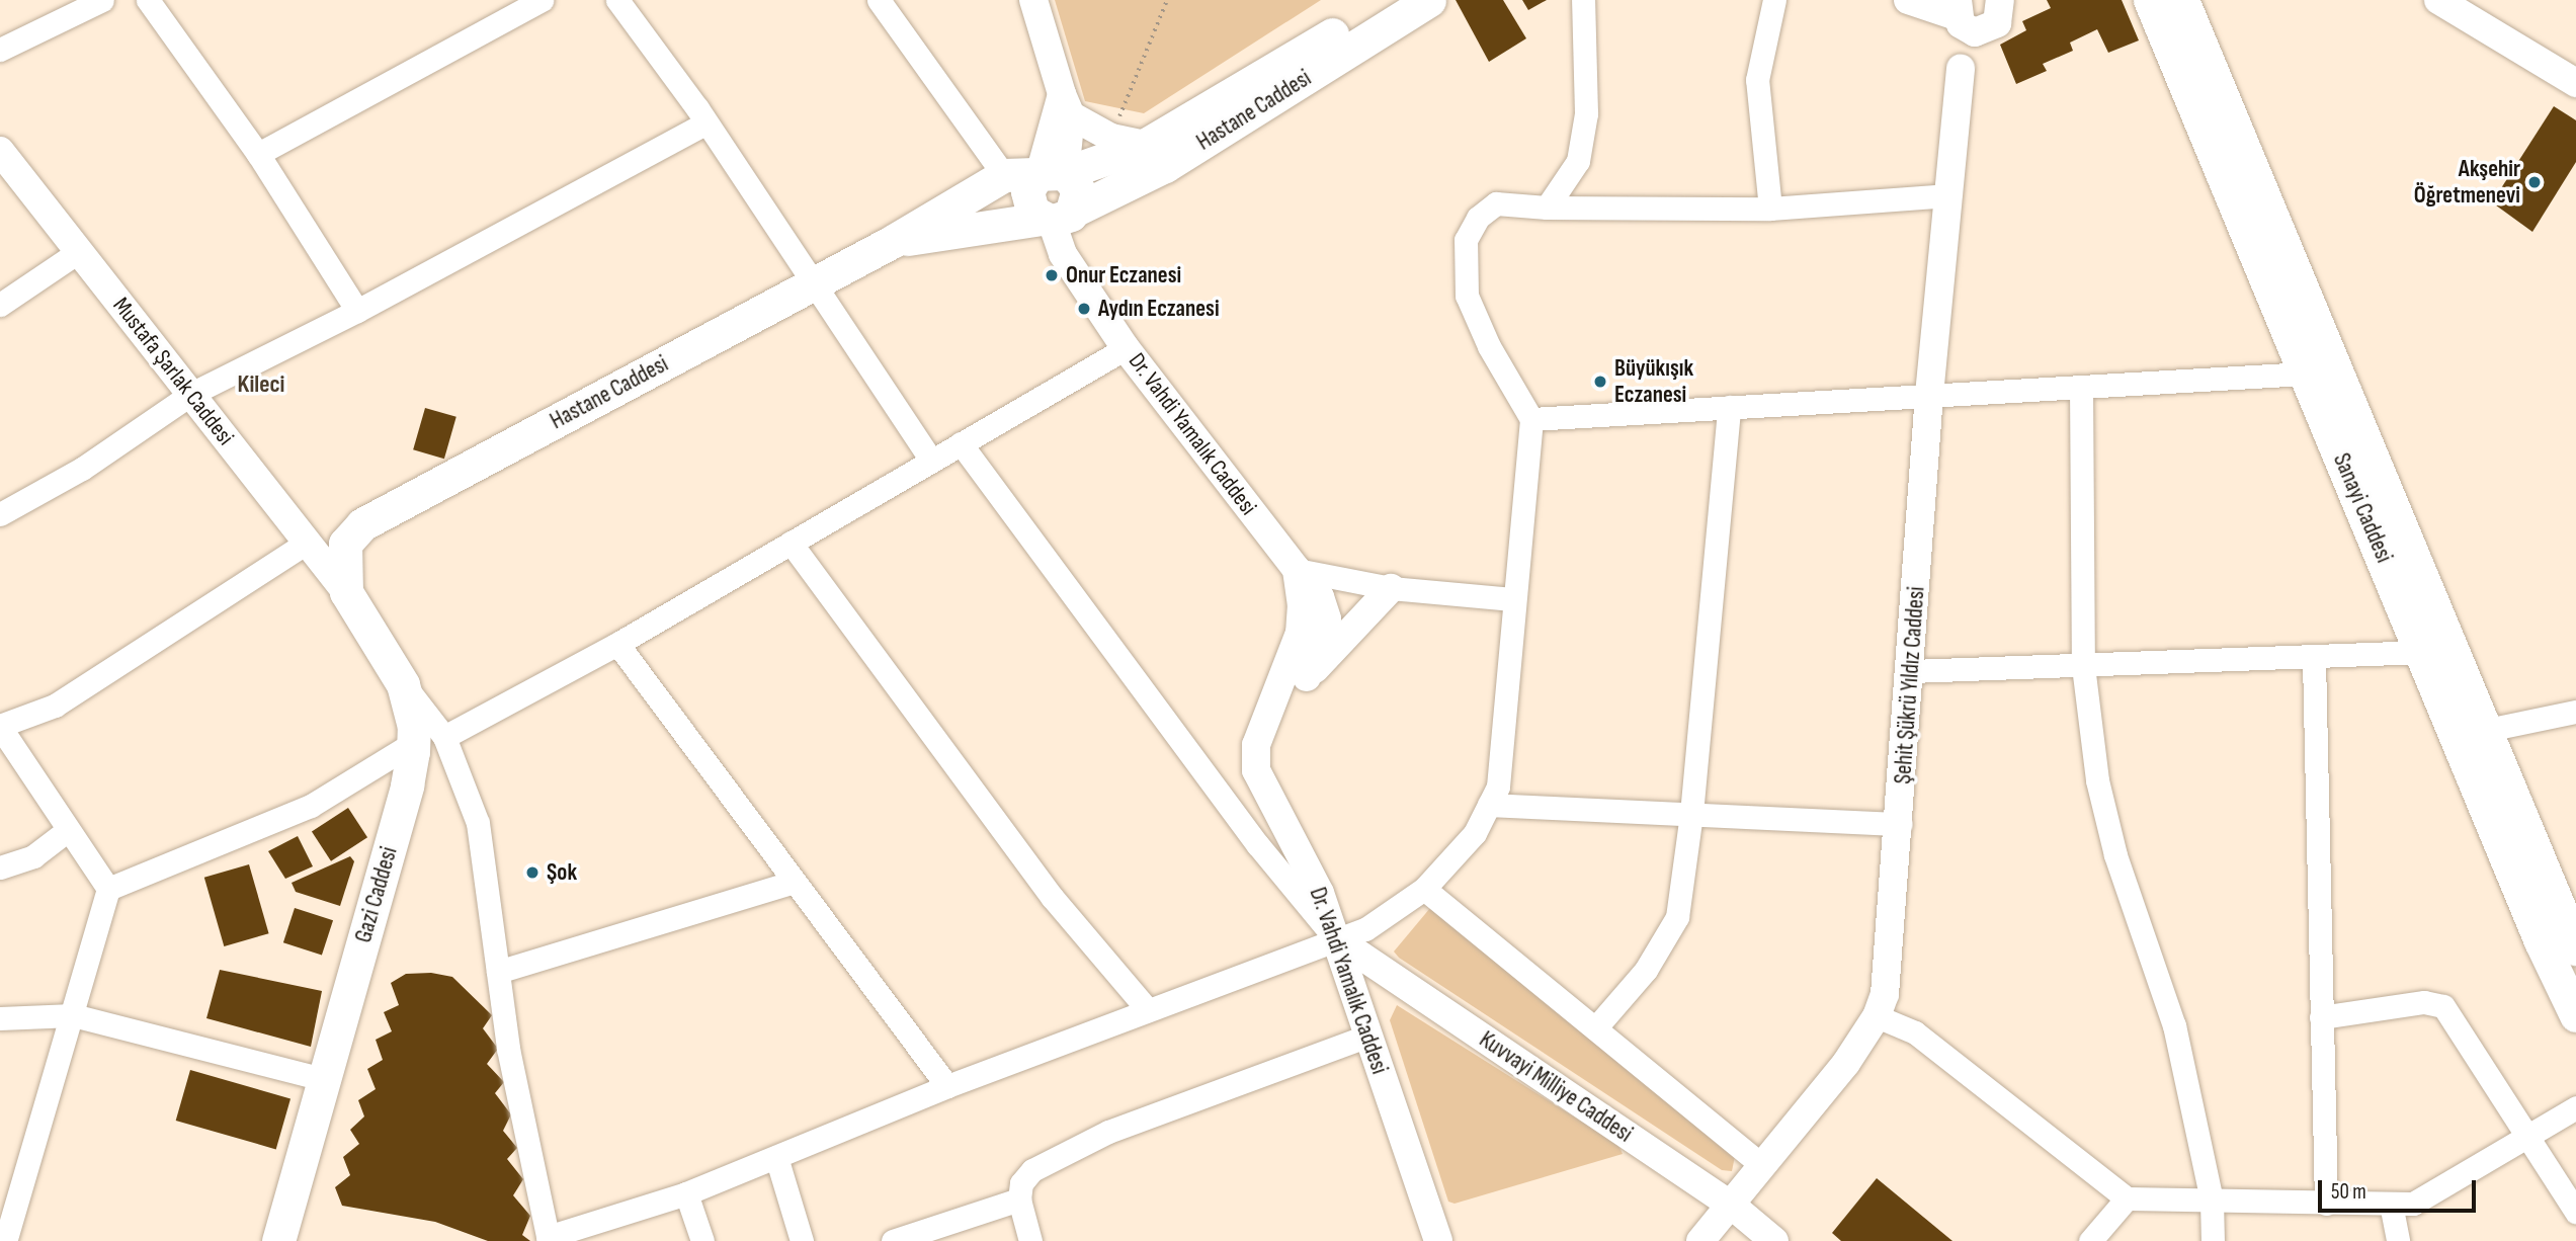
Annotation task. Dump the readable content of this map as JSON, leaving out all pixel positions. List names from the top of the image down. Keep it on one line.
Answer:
{"streets":{"main road":["Hastane Caddesi","Sanayi Caddesi","Gazi Caddesi"],"street":["Mustafa Şarlak Caddesi","Dr. Vahdi Yamalık Caddesi","Şehit Şükrü Yıldız Caddesi","Kuvvayi Milliye Caddesi"]},"crossings":[["Hastane Caddesi","Dr. Vahdi Yamalık Caddesi"],["Hastane Caddesi","Gazi Caddesi"],["Mustafa Şarlak Caddesi","Gazi Caddesi"],["Dr. Vahdi Yamalık Caddesi","Kuvvayi Milliye Caddesi"],["Şehit Şükrü Yıldız Caddesi","Kuvvayi Milliye Caddesi"]],"districts":["Kileci"],"places":["Akşehir Öğretmenevi","Onur Eczanesi","Aydın Eczanesi","Büyükışık Eczanesi","Şok"],"scale_bar":"50 m"}
